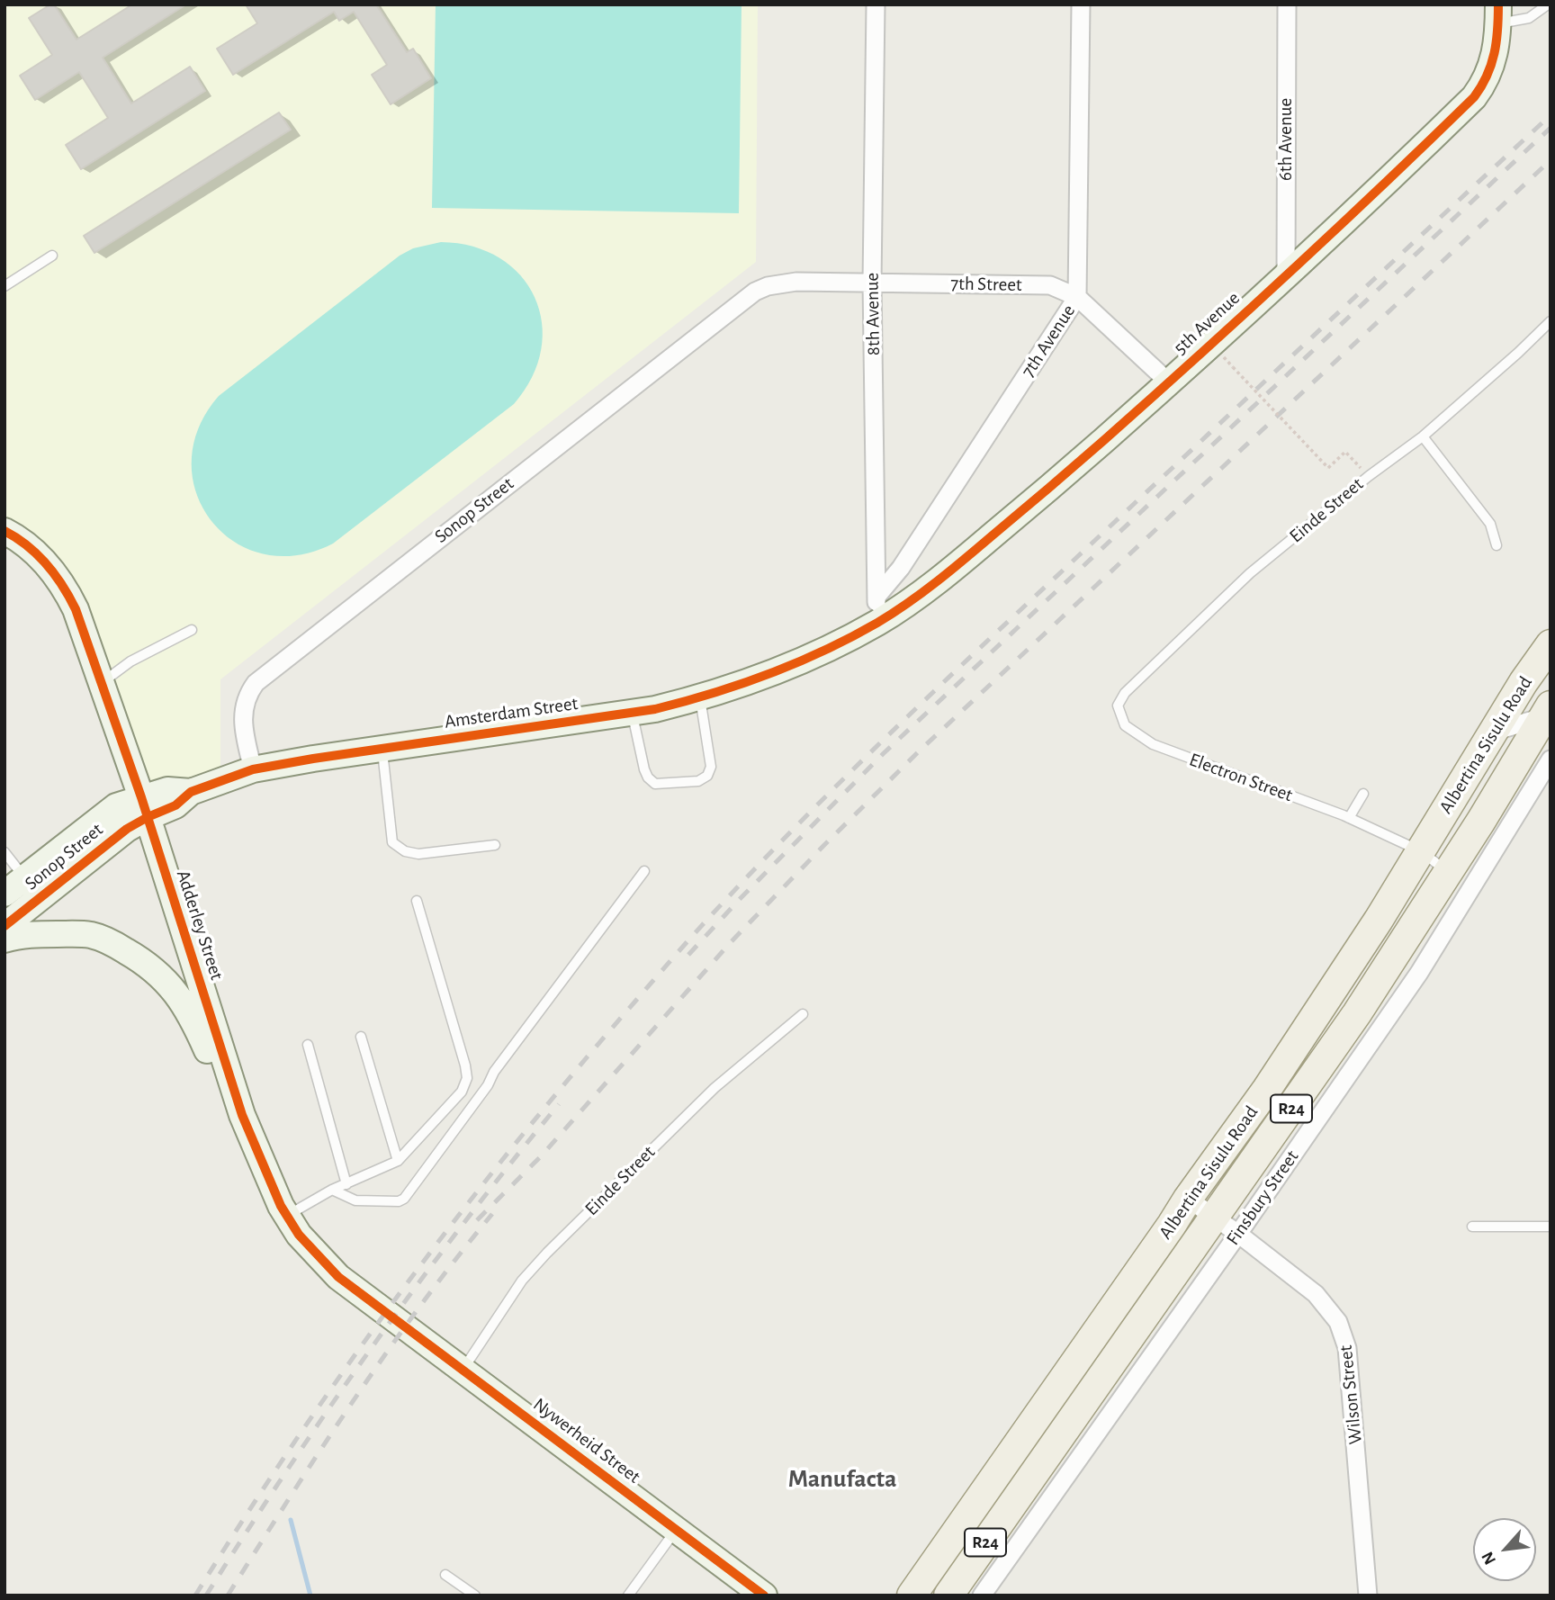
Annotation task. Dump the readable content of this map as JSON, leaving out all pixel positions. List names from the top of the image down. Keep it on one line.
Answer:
{"streets":{"main road":["Albertina Sisulu Road","R24"],"street":["6th Avenue","7th Street","8th Avenue","5th Avenue","7th Avenue","Sonop Street","Amsterdam Street","Adderley Street","Finsbury Street","Wilson Street","Nywerheid Street"],"lane":["Einde Street","Electron Street"]},"crossings":[["6th Avenue","5th Avenue"],["7th Street","8th Avenue"],["7th Street","5th Avenue"],["7th Street","7th Avenue"],["7th Street","Sonop Street"],["8th Avenue","5th Avenue"],["8th Avenue","7th Avenue"],["8th Avenue","Amsterdam Street"],["5th Avenue","Amsterdam Street"],["Sonop Street","Amsterdam Street"],["Sonop Street","Adderley Street"],["Einde Street","Electron Street"],["Einde Street","Nywerheid Street"],["Amsterdam Street","Adderley Street"],["Albertina Sisulu Road","Electron Street"],["Albertina Sisulu Road","Wilson Street"],["Adderley Street","Nywerheid Street"],["Finsbury Street","Wilson Street"]],"districts":["Manufacta"],"north":"bottom left"}
